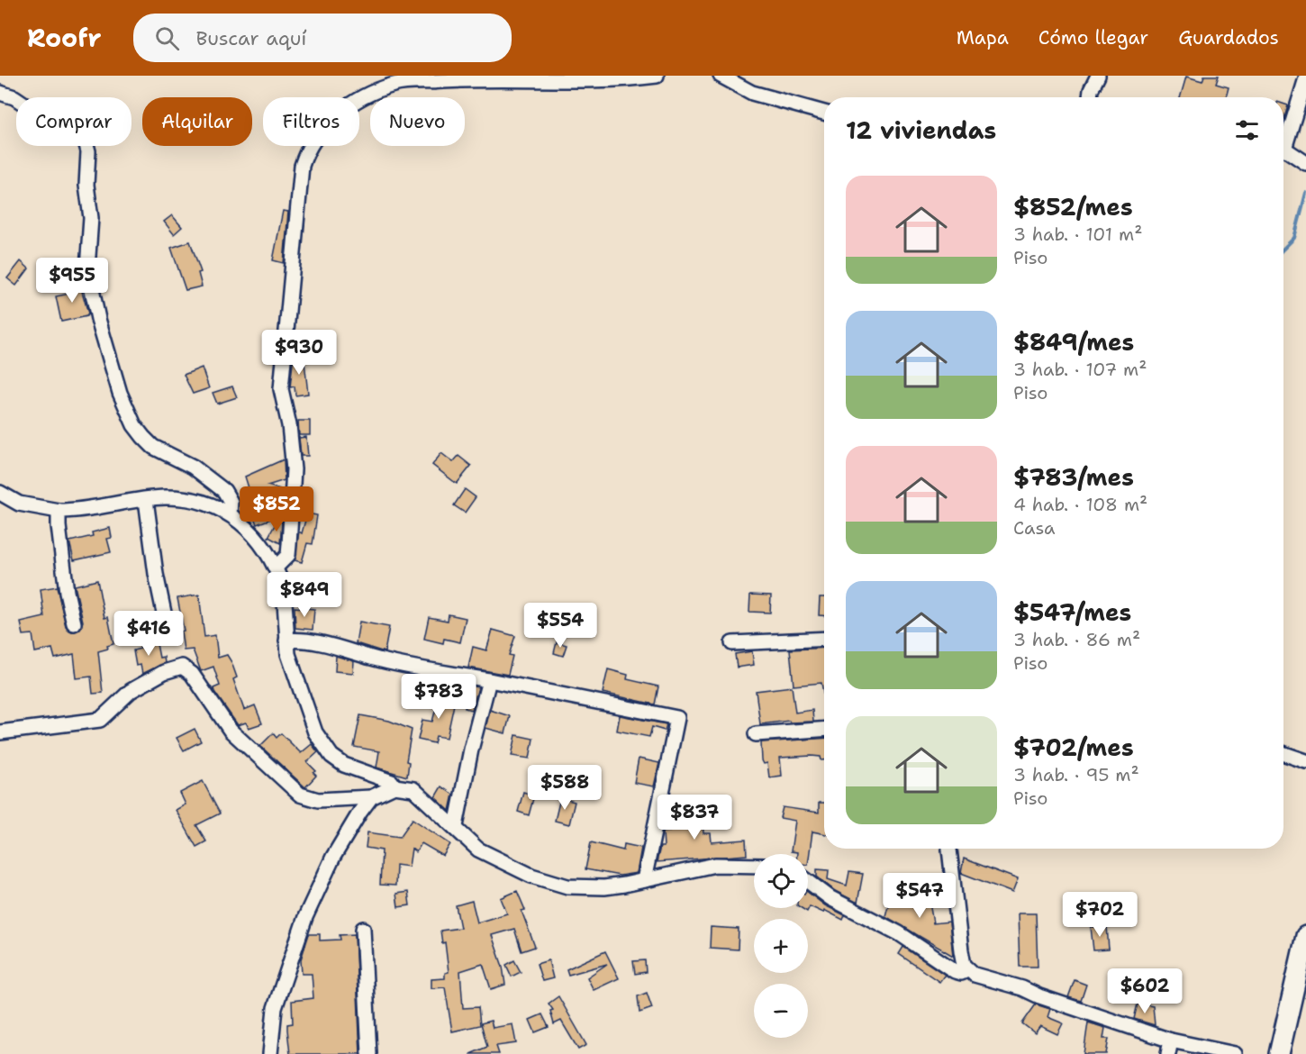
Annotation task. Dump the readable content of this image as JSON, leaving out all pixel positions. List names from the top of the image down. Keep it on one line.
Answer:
{"page":{"header":"Roofr","search":"Buscar aquí","nav":["Mapa","Cómo llegar","Guardados"],"chip":["Comprar","Alquilar","Filtros","Nuevo"],"heading":"12 viviendas","list":[{"name":"$852/mes","note":"3 hab. · 101 m² · Piso"},{"name":"$849/mes","note":"3 hab. · 107 m² · Piso"},{"name":"$783/mes","note":"4 hab. · 108 m² · Casa"},{"name":"$547/mes","note":"3 hab. · 86 m² · Piso"},{"name":"$702/mes","note":"3 hab. · 95 m² · Piso"}],"price":["$955","$930","$852","$849","$554","$416","$783","$588","$837","$547","$702","$602"],"map_buttons":["+","−"]}}
